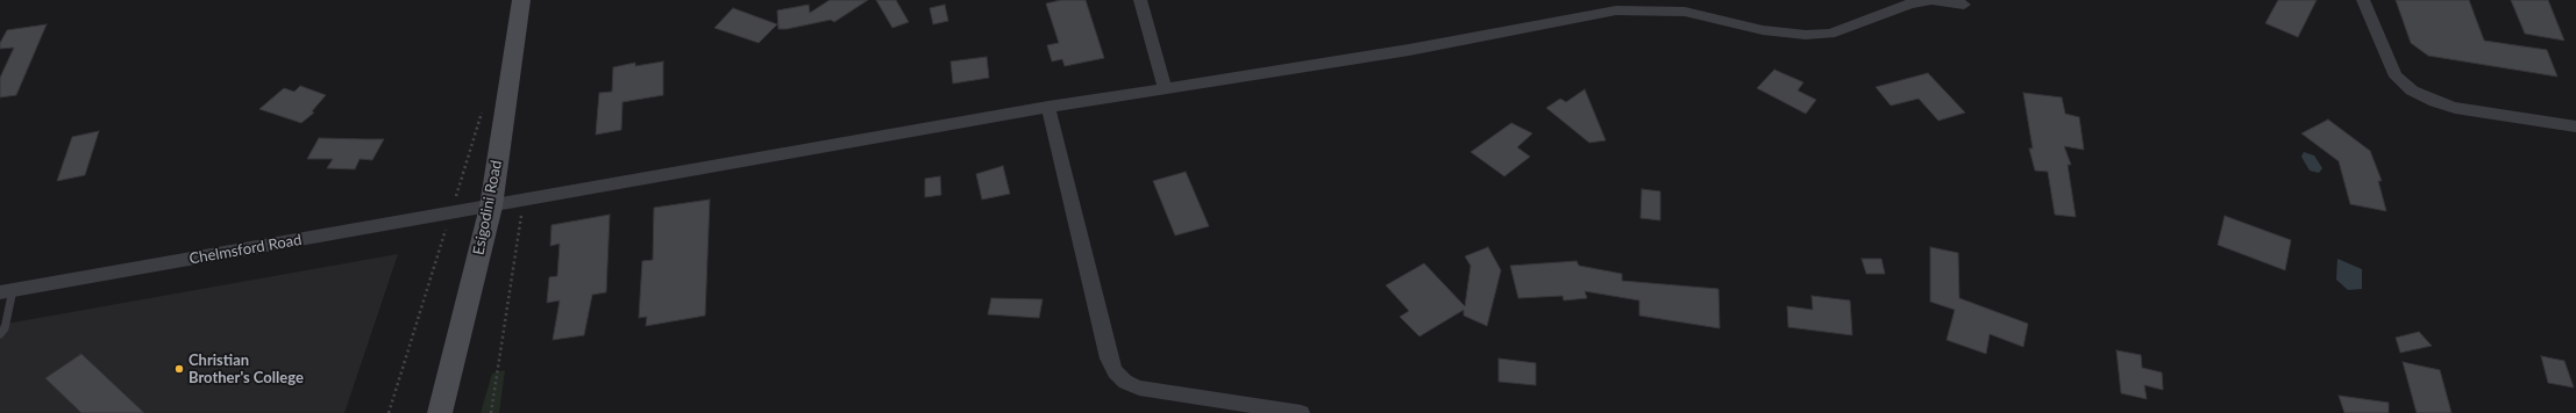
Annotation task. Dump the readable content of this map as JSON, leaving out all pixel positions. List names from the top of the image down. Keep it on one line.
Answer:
{"streets":{"main road":["Esigodini Road"],"street":["Chelmsford Road"]},"crossings":[["Esigodini Road","Chelmsford Road"]],"places":["Christian Brother's College"]}
